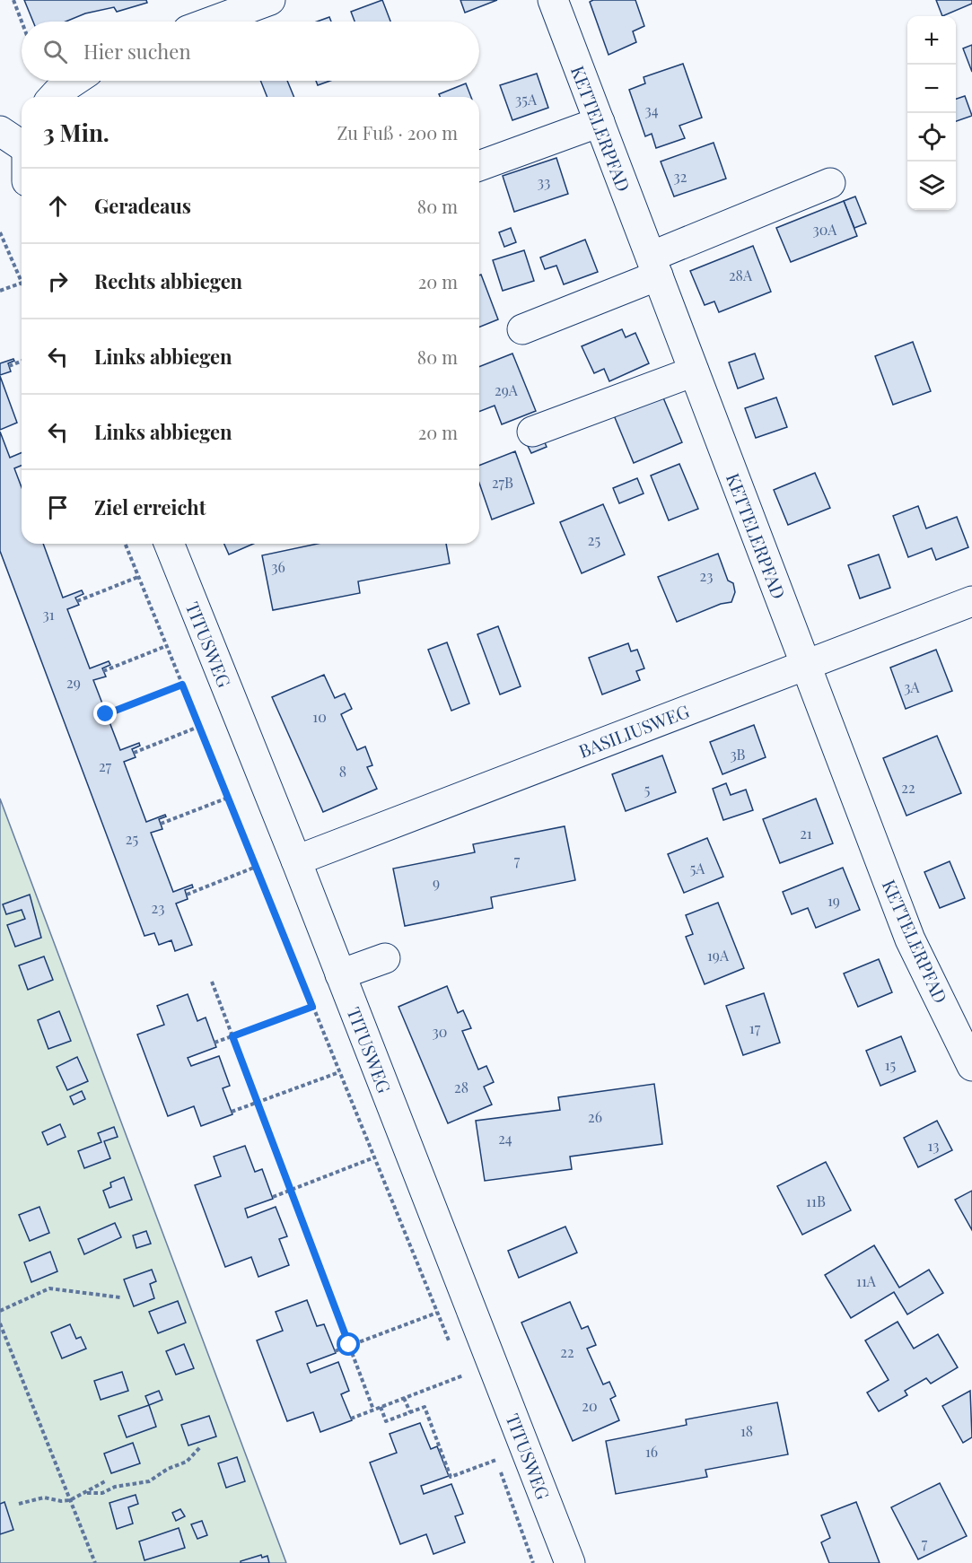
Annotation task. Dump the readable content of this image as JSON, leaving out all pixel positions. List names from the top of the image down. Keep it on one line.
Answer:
{"streets":{"street":["KETTELERPFAD","TITUSWEG","BASILIUSWEG"]},"crossings":[["KETTELERPFAD","BASILIUSWEG"],["TITUSWEG","BASILIUSWEG"]],"house_numbers":["35A","34","32","33","30A","28A","29A","27B","25","36","23","31","29","3A","10","3B","27","8","22","5","21","25","7","5A","9","19","23","19A","17","30","15","28","26","24","13","11B","11A","22","20","18","16","7"],"page":{"map_buttons":["+","−"],"search":"Hier suchen","heading":["3 Min.","Zu Fuß · 200 m"],"list":[["Geradeaus","80 m"],["Rechts abbiegen","20 m"],["Links abbiegen","80 m"],["Links abbiegen","20 m"],"Ziel erreicht"]}}
